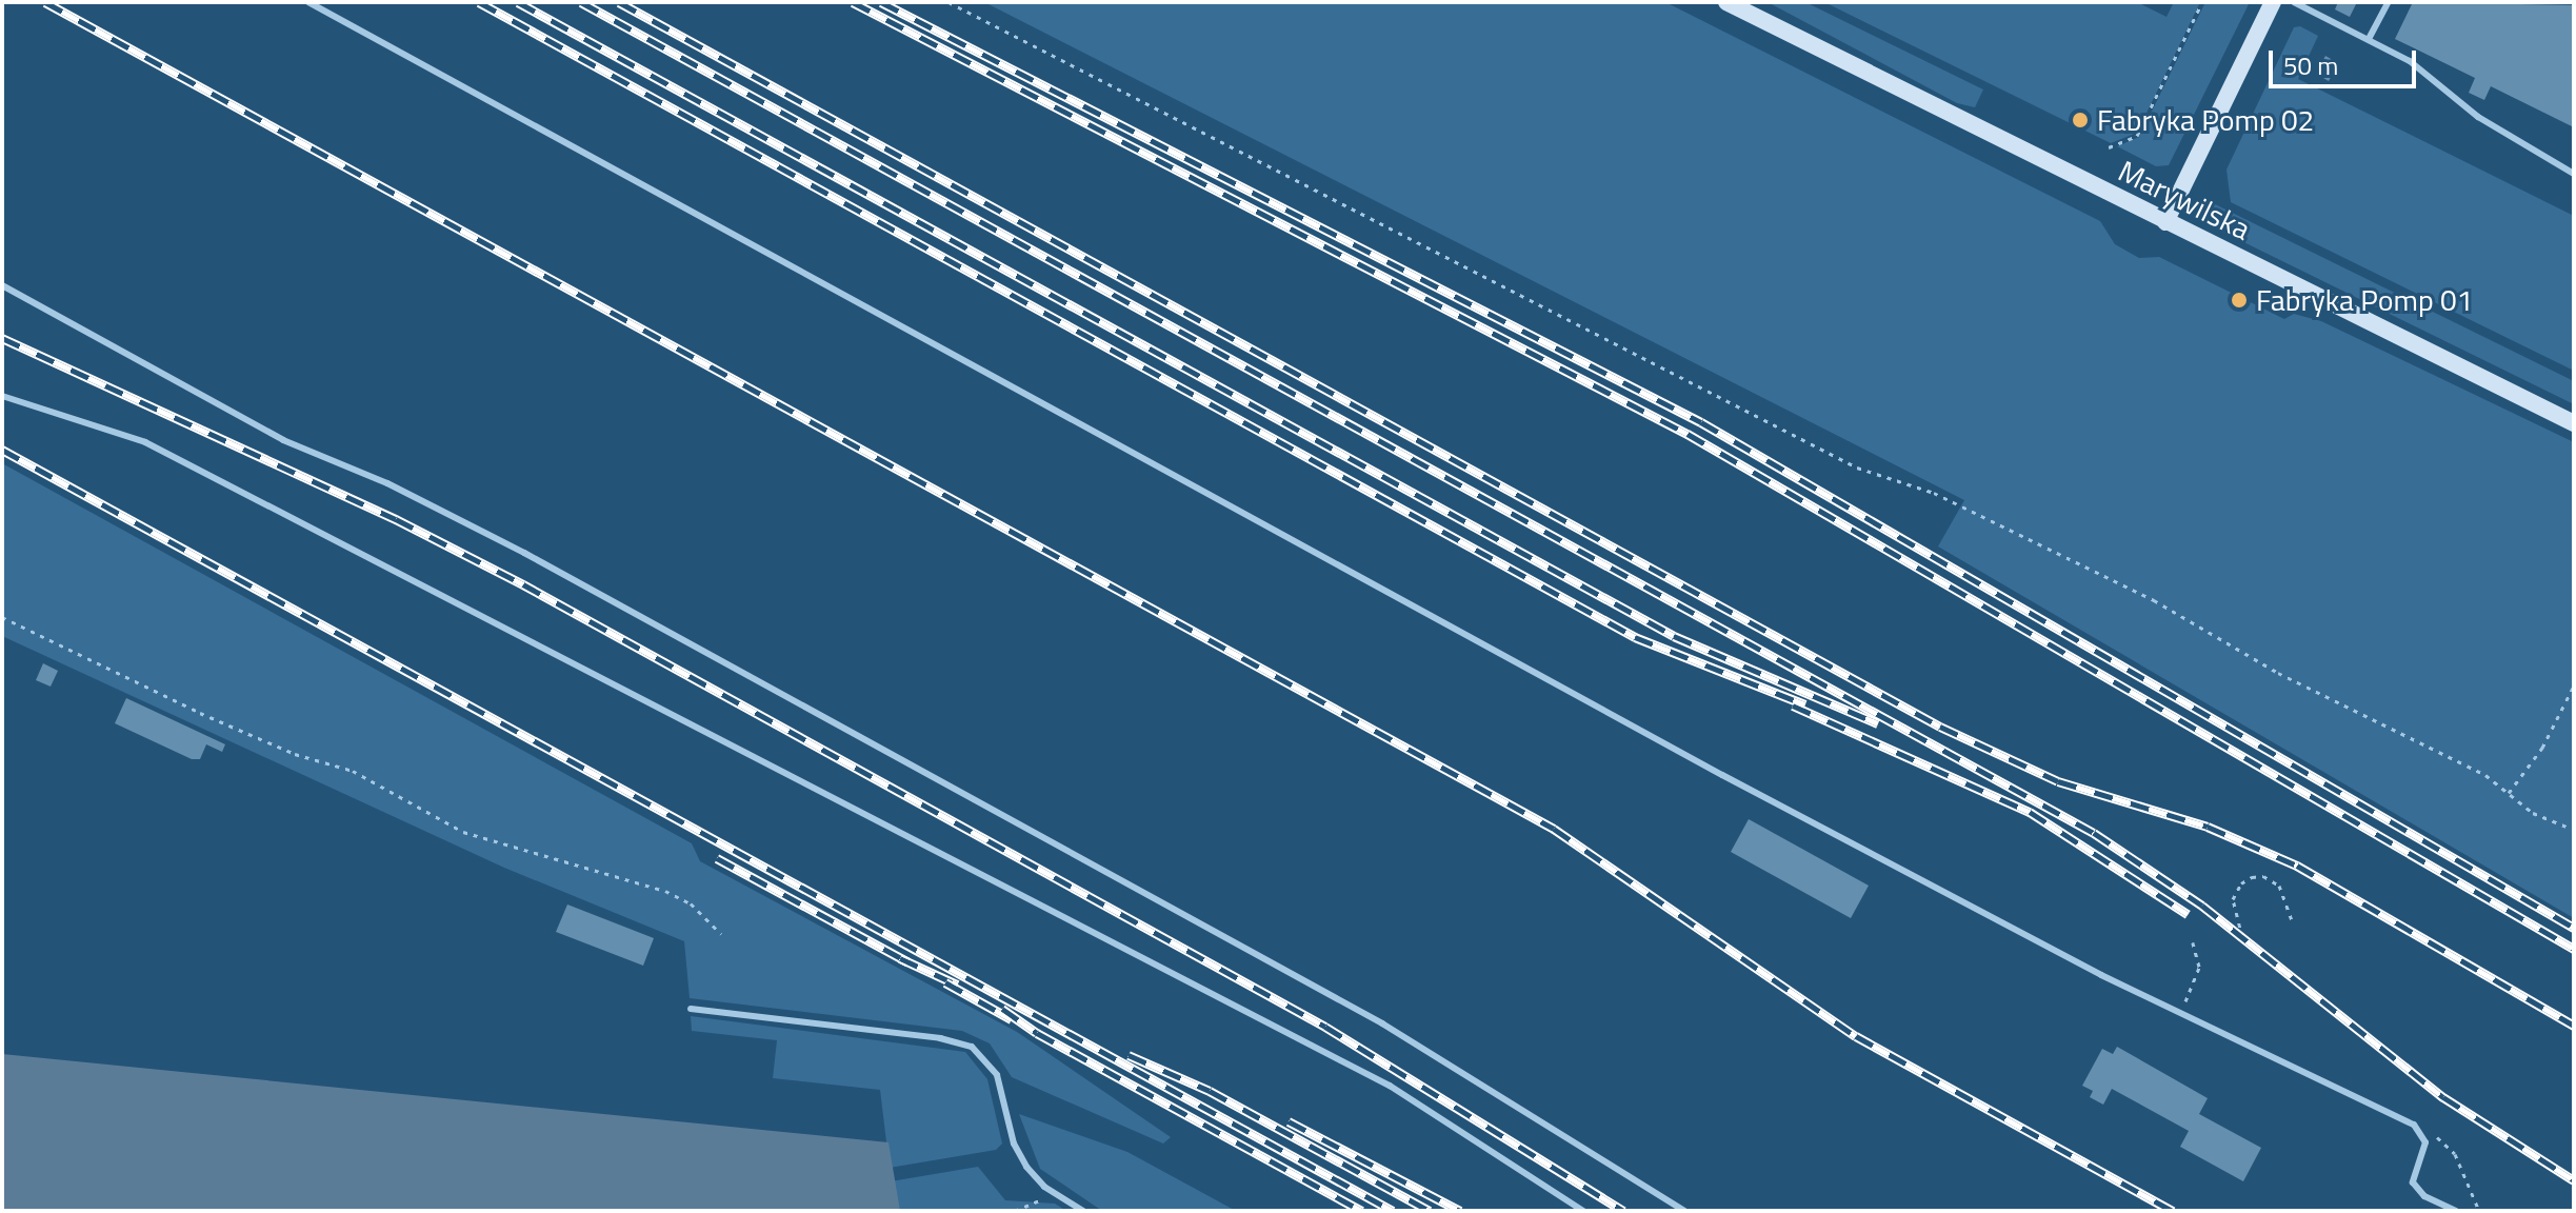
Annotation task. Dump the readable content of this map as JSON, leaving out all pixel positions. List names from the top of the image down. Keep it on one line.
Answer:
{"streets":{"main road":["Marywilska"]},"places":["Fabryka Pomp 02","Fabryka Pomp 01"],"scale_bar":"50 m"}
